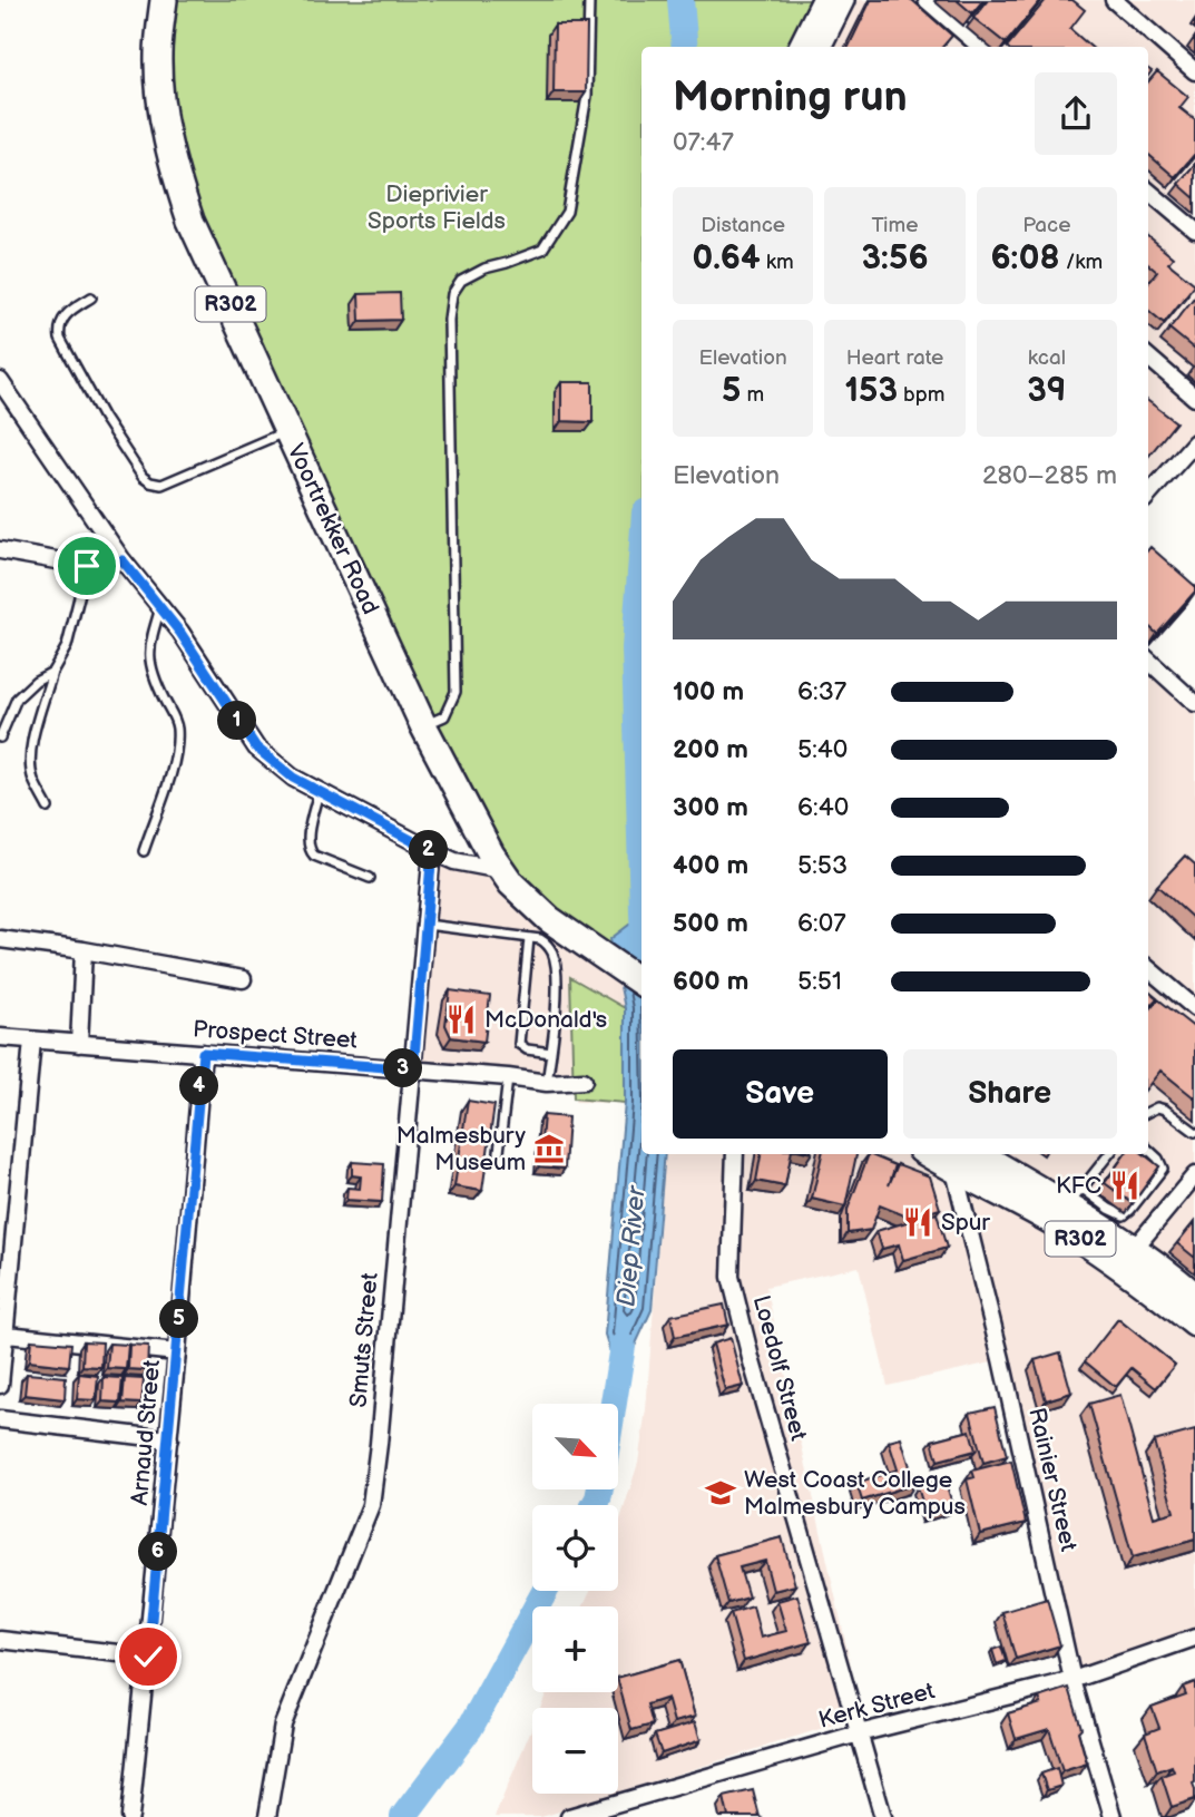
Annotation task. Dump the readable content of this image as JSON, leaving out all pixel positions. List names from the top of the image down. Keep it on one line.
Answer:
{"streets":{"main road":["R302","Voortrekker Road"],"street":["Prospect Street","Smuts Street","Loedolf Street","Arnaud Street","Rainier Street","Kerk Street"]},"crossings":[["R302","Rainier Street"],["Prospect Street","Smuts Street"],["Prospect Street","Arnaud Street"],["Loedolf Street","Kerk Street"],["Rainier Street","Kerk Street"]],"water":["Diep River"],"parks":["Dieprivier Sports Fields"],"places":{"restaurant":["McDonald's","KFC","Spur"],"museum":["Malmesbury Museum"],"school or university":["West Coast College Malmesbury Campus"]},"north":"bottom right","page":{"heading":["Morning run","07:47"],"stats":[["Distance","0.64 km"],["Time","3:56"],["Pace","6:08 /km"],["Elevation","5 m"],["Heart rate","153 bpm"],["kcal","39"]],"chart":["Elevation","280–285 m"],"list":[{"name":"100 m","note":"6:37"},{"name":"200 m","note":"5:40"},{"name":"300 m","note":"6:40"},{"name":"400 m","note":"5:53"},{"name":"500 m","note":"6:07"},{"name":"600 m","note":"5:51"}],"pins":["1","2","3","4","5","6"],"buttons":["Save","Share"],"map_buttons":["+","−"]}}
